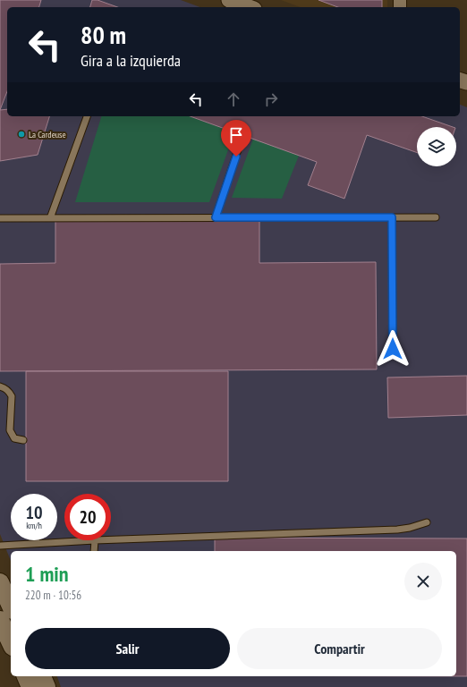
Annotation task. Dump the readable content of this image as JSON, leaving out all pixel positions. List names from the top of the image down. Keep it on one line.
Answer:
{"places":["La Cardeuse"],"page":{"turn":["80 m","Gira a la izquierda"],"speed":"10 km/h","limit":"20","heading":["1 min","220 m · 10:56"],"buttons":["Salir","Compartir"]}}
